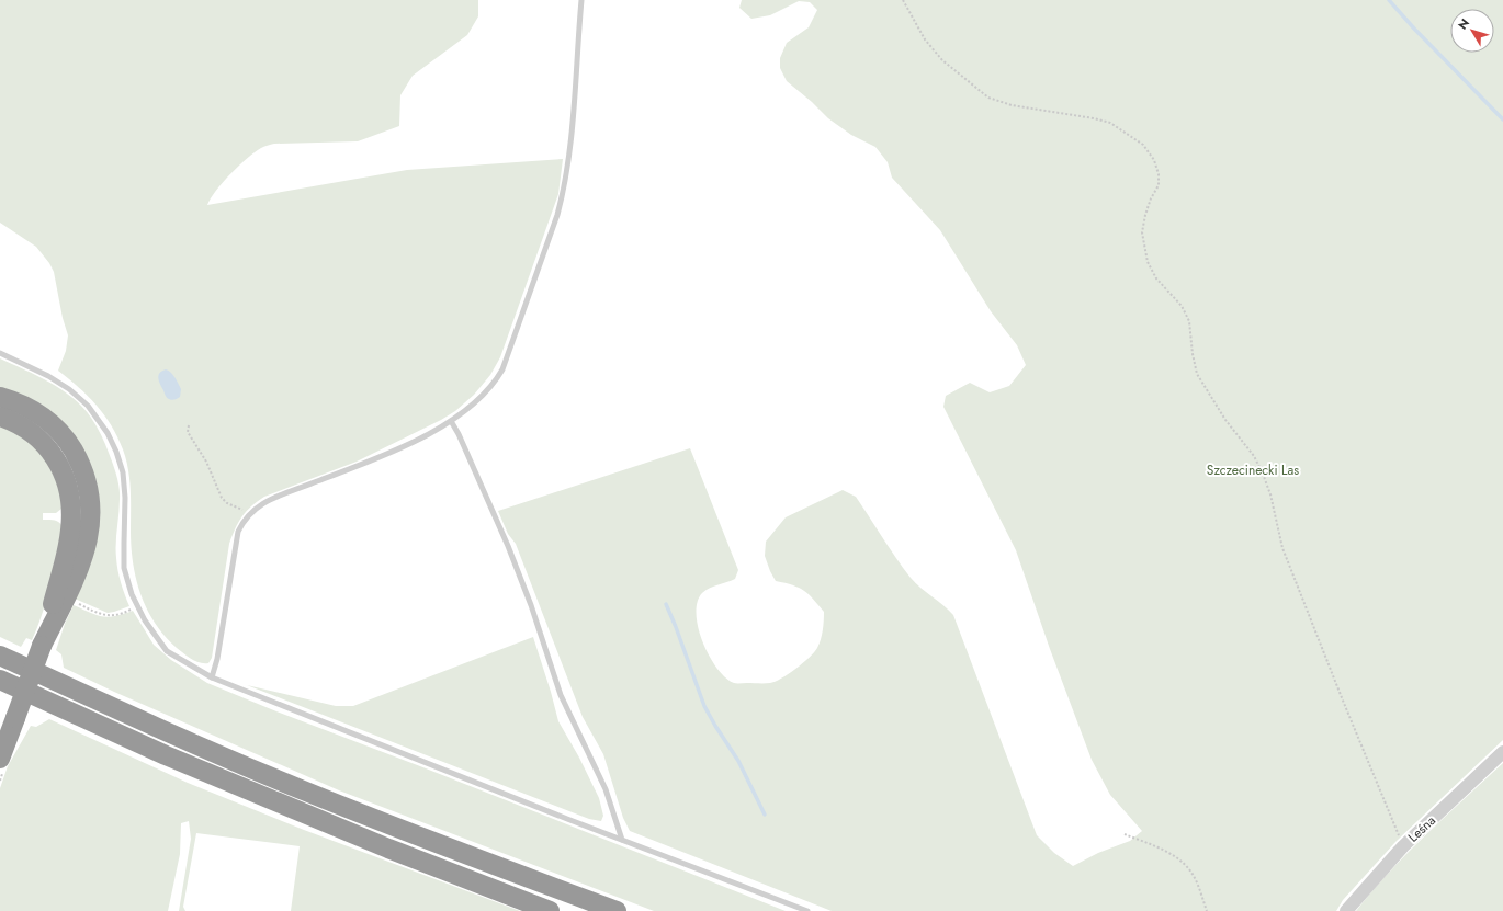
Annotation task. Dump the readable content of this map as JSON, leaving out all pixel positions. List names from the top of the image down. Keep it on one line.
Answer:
{"streets":{"street":["Leśna"]},"parks":["Szczecinecki Las"],"north":"top left"}
